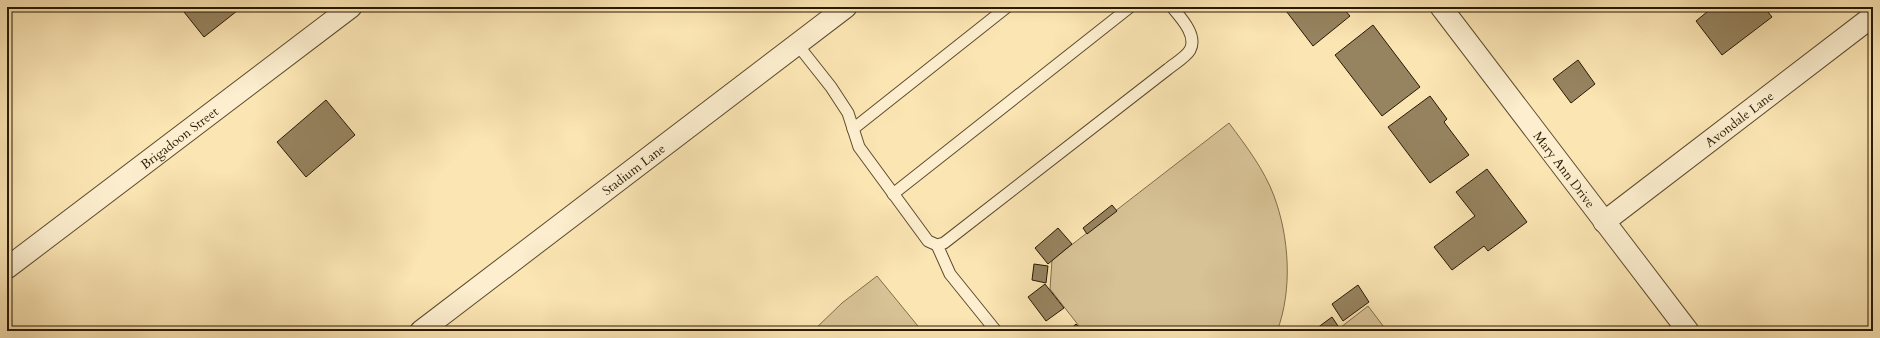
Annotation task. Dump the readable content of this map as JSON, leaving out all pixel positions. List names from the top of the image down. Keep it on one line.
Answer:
{"streets":{"street":["Avondale Lane","Brigadoon Street","Stadium Lane","Mary Ann Drive"]},"crossings":[["Avondale Lane","Mary Ann Drive"]]}
